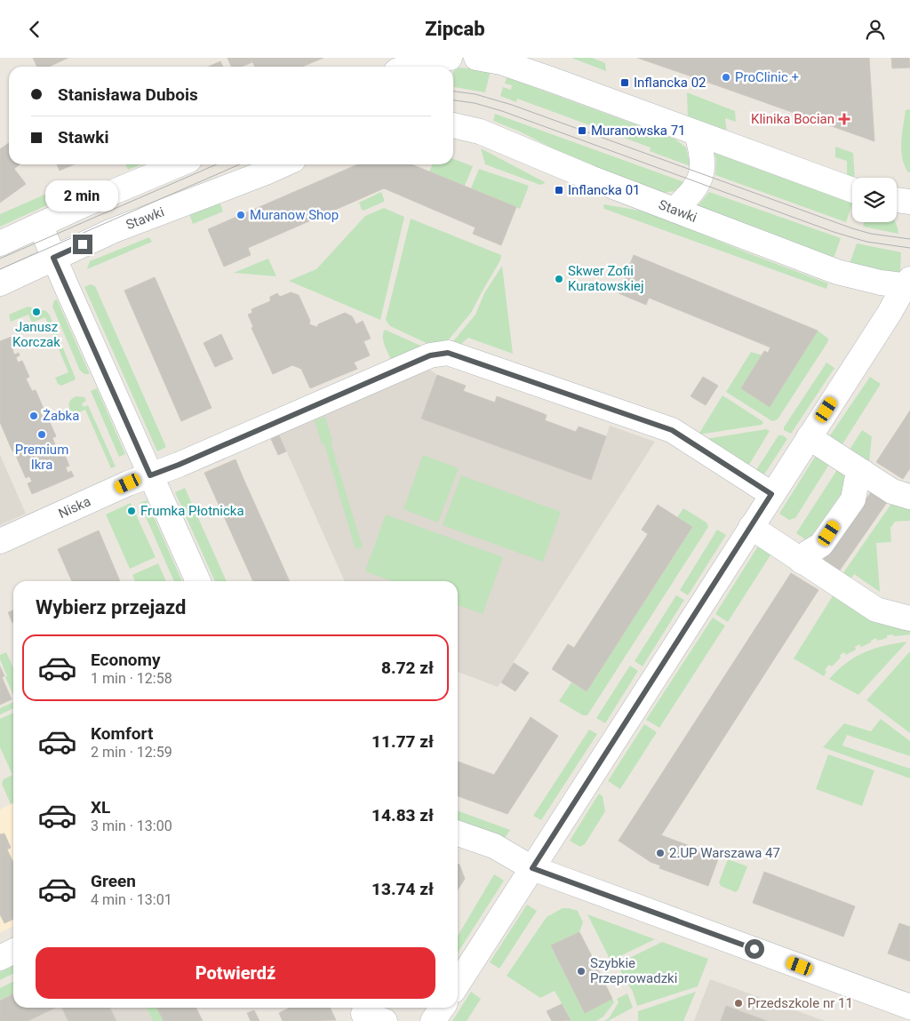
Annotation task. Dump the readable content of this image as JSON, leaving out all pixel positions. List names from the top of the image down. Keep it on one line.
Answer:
{"streets":{"street":["Stawki","Niska"]},"places":{"other":["ProClinic +","Muranow Shop","Skwer Zofii Kuratowskiej","Janusz Korczak","Żabka","Premium Ikra","Frumka Płotnicka","2.UP Warszawa 47","Szybkie Przeprowadzki","Przedszkole nr 11"],"transit":["Inflancka 02","Muranowska 71","Inflancka 01"],"health":["Klinika Bocian"]},"page":{"header":"Zipcab","banner":["Stanisława Dubois","Stawki"],"bubble":"2 min","heading":"Wybierz przejazd","list":[{"name":"Economy","note":"1 min · 12:58","value":"8.72 zł"},{"name":"Komfort","note":"2 min · 12:59","value":"11.77 zł"},{"name":"XL","note":"3 min · 13:00","value":"14.83 zł"},{"name":"Green","note":"4 min · 13:01","value":"13.74 zł"}],"buttons":"Potwierdź"}}
